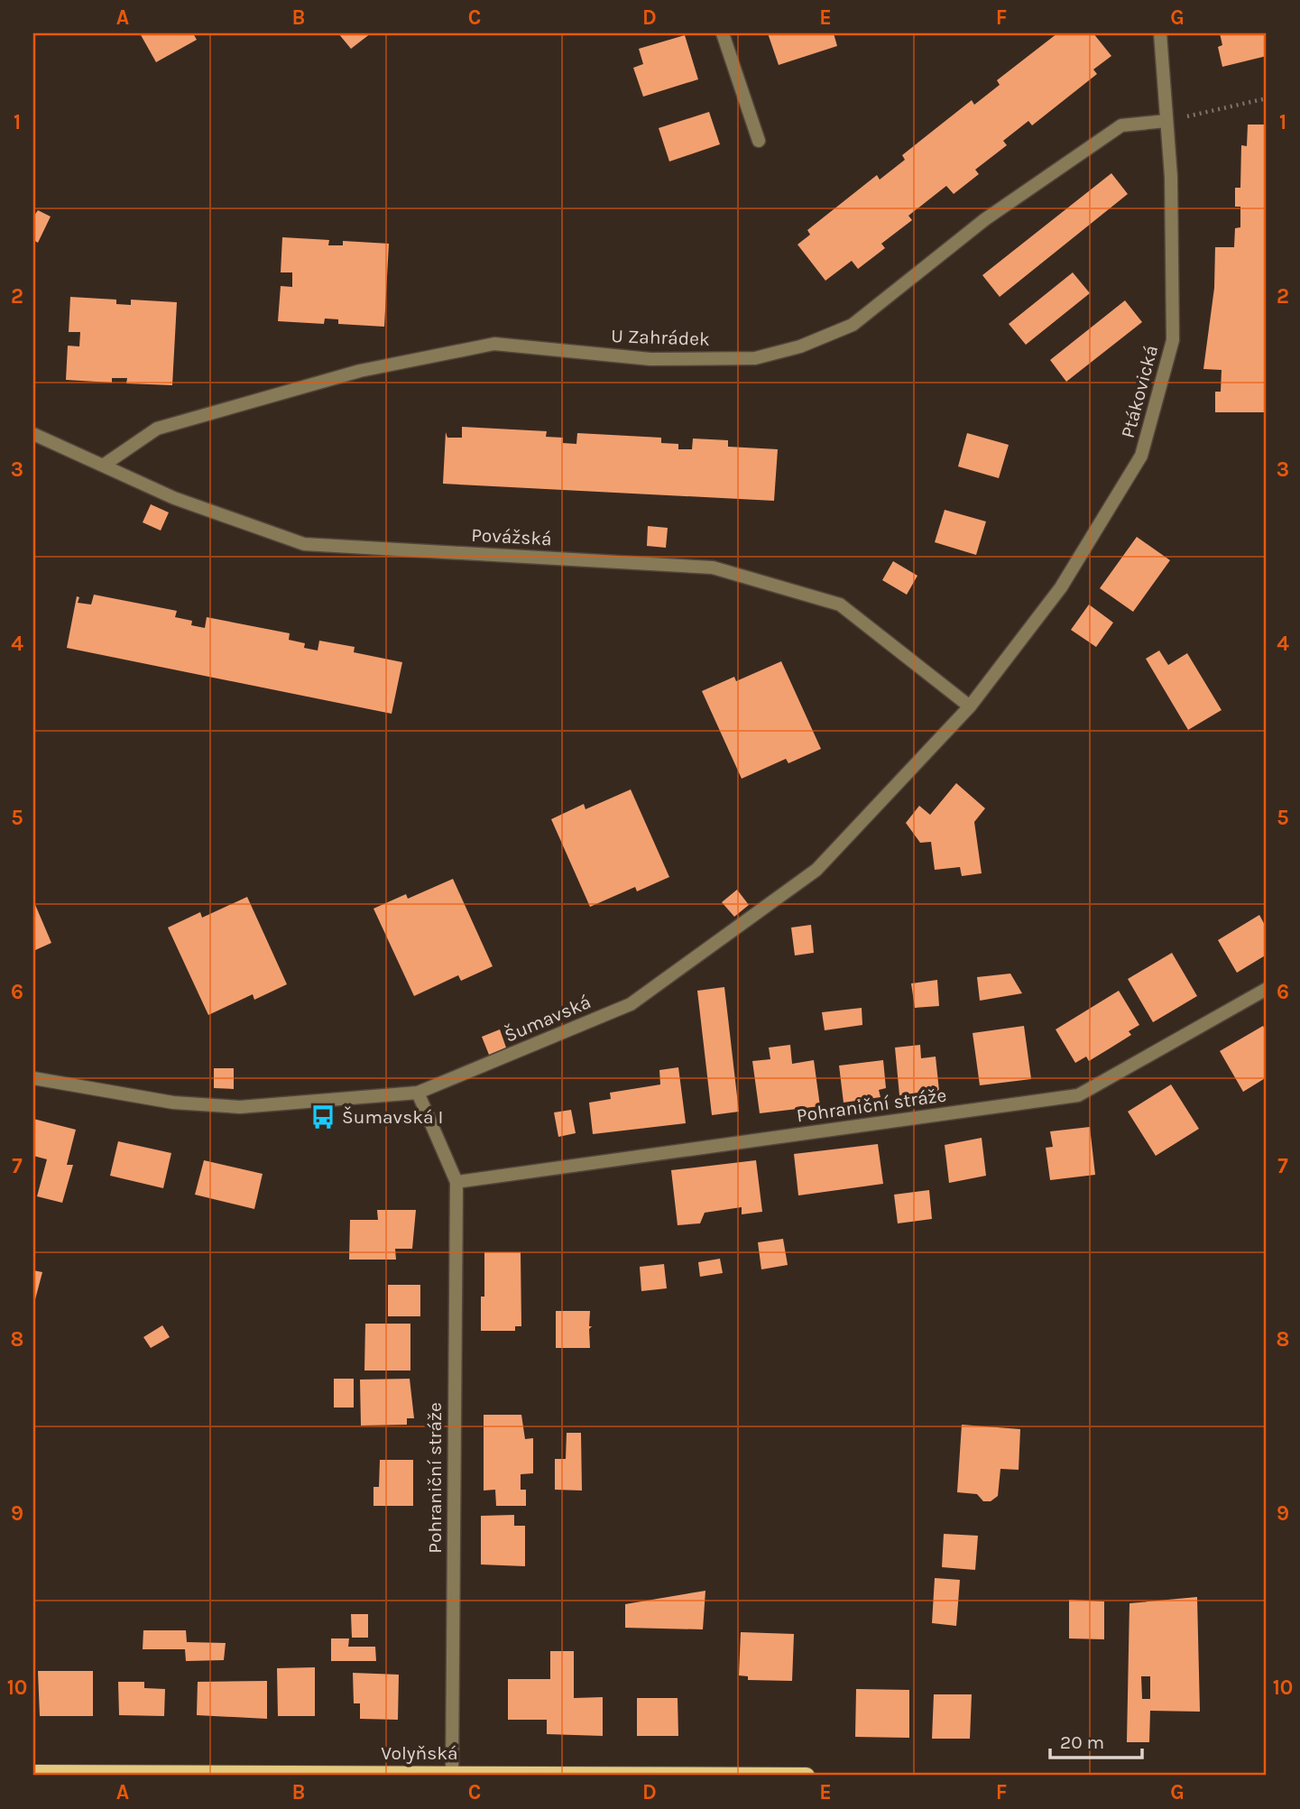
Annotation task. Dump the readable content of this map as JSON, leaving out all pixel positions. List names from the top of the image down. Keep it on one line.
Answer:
{"streets":{"main road":["Volyňská"],"street":["U Zahrádek","Ptákovická","Povážská","Šumavská","Pohraniční stráže"]},"crossings":[["U Zahrádek","Ptákovická"],["U Zahrádek","Povážská"],["Ptákovická","Povážská"],["Ptákovická","Šumavská"],["Povážská","Šumavská"],["Šumavská","Pohraniční stráže"],["Pohraniční stráže","Volyňská"]],"places":{"bus stop":["Šumavská I"]},"scale_bar":"20 m","grid":{"columns":["A","B","C","D","E","F","G"],"rows":["1","2","3","4","5","6","7","8","9","10"]}}
